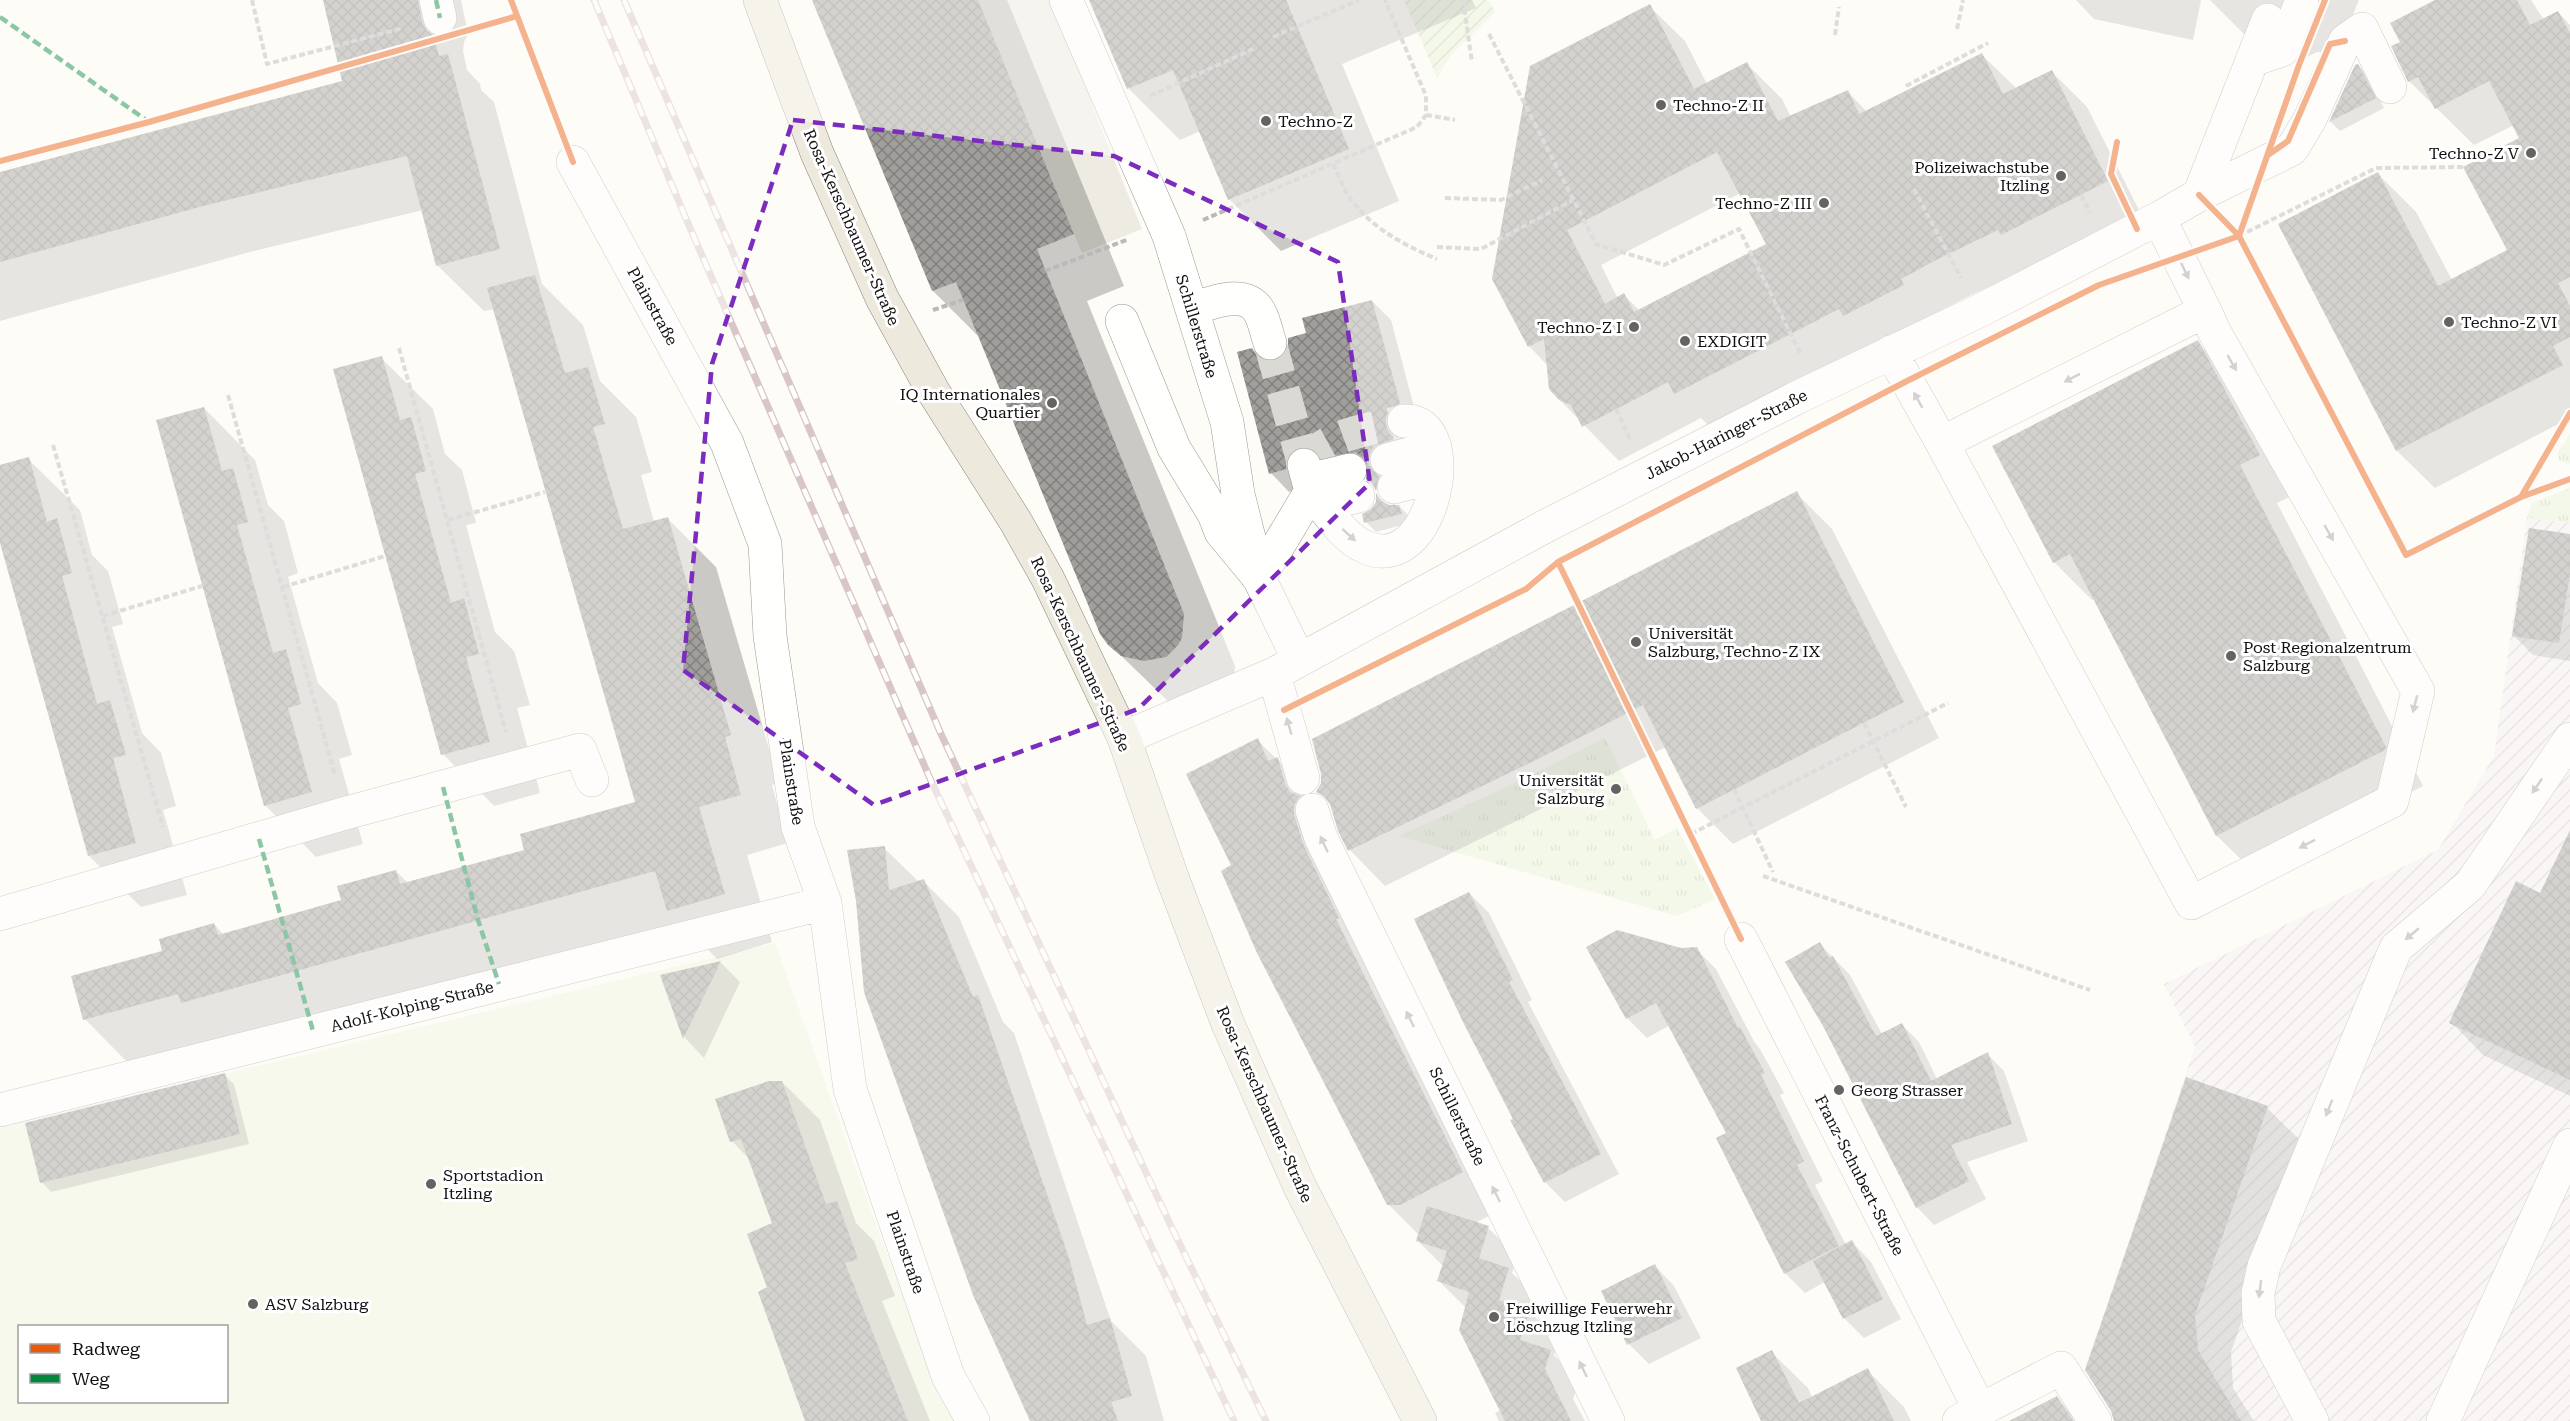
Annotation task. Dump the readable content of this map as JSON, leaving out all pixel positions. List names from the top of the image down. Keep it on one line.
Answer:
{"streets":{"main road":["Rosa-Kerschbaumer-Straße"],"street":["Plainstraße","Schillerstraße","Jakob-Haringer-Straße","Adolf-Kolping-Straße","Franz-Schubert-Straße"]},"crossings":[["Rosa-Kerschbaumer-Straße","Jakob-Haringer-Straße"],["Plainstraße","Adolf-Kolping-Straße"],["Schillerstraße","Jakob-Haringer-Straße"]],"one_way":["Schillerstraße"],"places":["Techno-Z II","Techno-Z","Techno-Z V","Polizeiwachstube Itzling","Techno-Z III","Techno-Z VI","Techno-Z I","EXDIGIT","IQ Internationales Quartier","Universität Salzburg, Techno-Z IX","Post Regionalzentrum Salzburg","Universität Salzburg","Georg Strasser","Sportstadion Itzling","ASV Salzburg","Freiwillige Feuerwehr Löschzug Itzling"],"legend":["Radweg","Weg"]}
